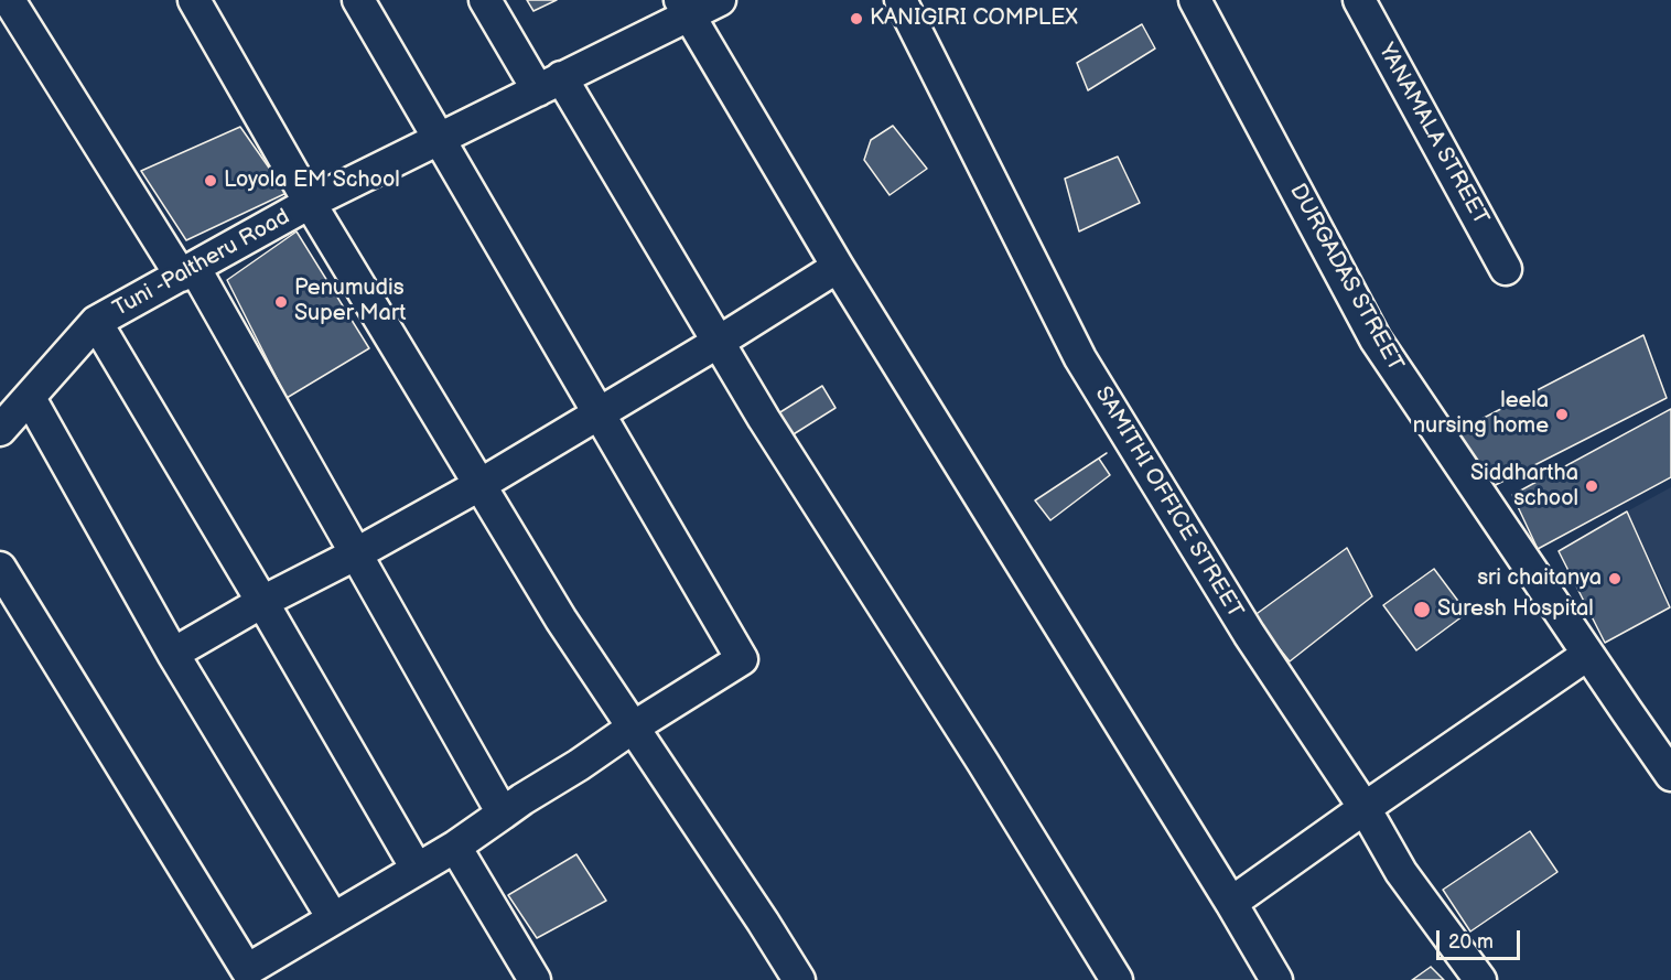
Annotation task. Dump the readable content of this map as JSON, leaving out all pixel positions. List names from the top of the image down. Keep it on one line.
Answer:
{"streets":{"street":["YANAMALA STREET","Tuni -Paltheru Road","DURGADAS STREET","SAMITHI OFFICE STREET"]},"places":["KANIGIRI COMPLEX","Loyola EM School","Penumudis Super Mart","leela nursing home","Siddhartha school","sri chaitanya","Suresh Hospital"],"scale_bar":"20 m"}
